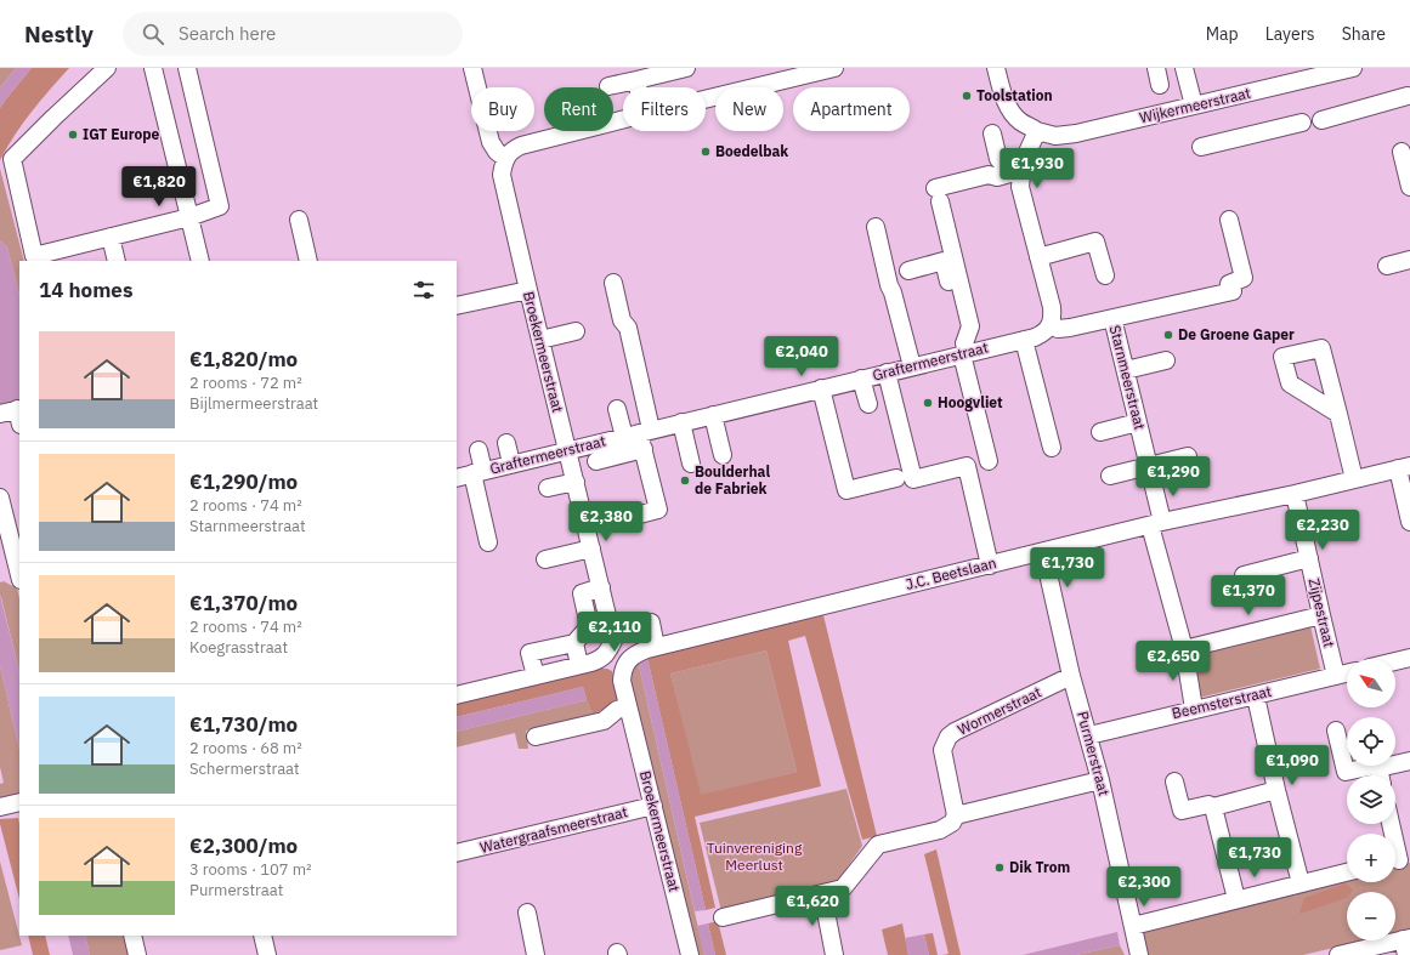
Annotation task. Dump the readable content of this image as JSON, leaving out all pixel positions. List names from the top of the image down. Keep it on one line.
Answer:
{"streets":{"street":["Wijkermeerstraat","Broekermeerstraat","Graftermeerstraat","Starnmeerstraat","J.C. Beetslaan","Zijpestraat","Beemsterstraat","Wormerstraat","Purmerstraat","Watergraafsmeerstraat"]},"crossings":[["Broekermeerstraat","Graftermeerstraat"],["Broekermeerstraat","Watergraafsmeerstraat"],["Starnmeerstraat","J.C. Beetslaan"],["Starnmeerstraat","Beemsterstraat"],["J.C. Beetslaan","Zijpestraat"],["J.C. Beetslaan","Purmerstraat"],["Zijpestraat","Beemsterstraat"],["Beemsterstraat","Purmerstraat"],["Wormerstraat","Purmerstraat"]],"parks":["Tuinvereniging Meerlust"],"places":["Toolstation","IGT Europe","Boedelbak","De Groene Gaper","Hoogvliet","Boulderhal de Fabriek","Dik Trom"],"north":"top left","page":{"header":"Nestly","search":"Search here","nav":["Map","Layers","Share"],"chip":["Buy","Rent","Filters","New","Apartment"],"price":["€1,930","€1,820","€2,040","€1,290","€2,380","€2,230","€1,730","€1,370","€2,110","€2,650","€1,090","€1,730","€2,300","€1,620"],"heading":"14 homes","list":[{"name":"€1,820/mo","note":"2 rooms · 72 m² · Bijlmermeerstraat"},{"name":"€1,290/mo","note":"2 rooms · 74 m² · Starnmeerstraat"},{"name":"€1,370/mo","note":"2 rooms · 74 m² · Koegrasstraat"},{"name":"€1,730/mo","note":"2 rooms · 68 m² · Schermerstraat"},{"name":"€2,300/mo","note":"3 rooms · 107 m² · Purmerstraat"}],"map_buttons":["+","−"]}}
